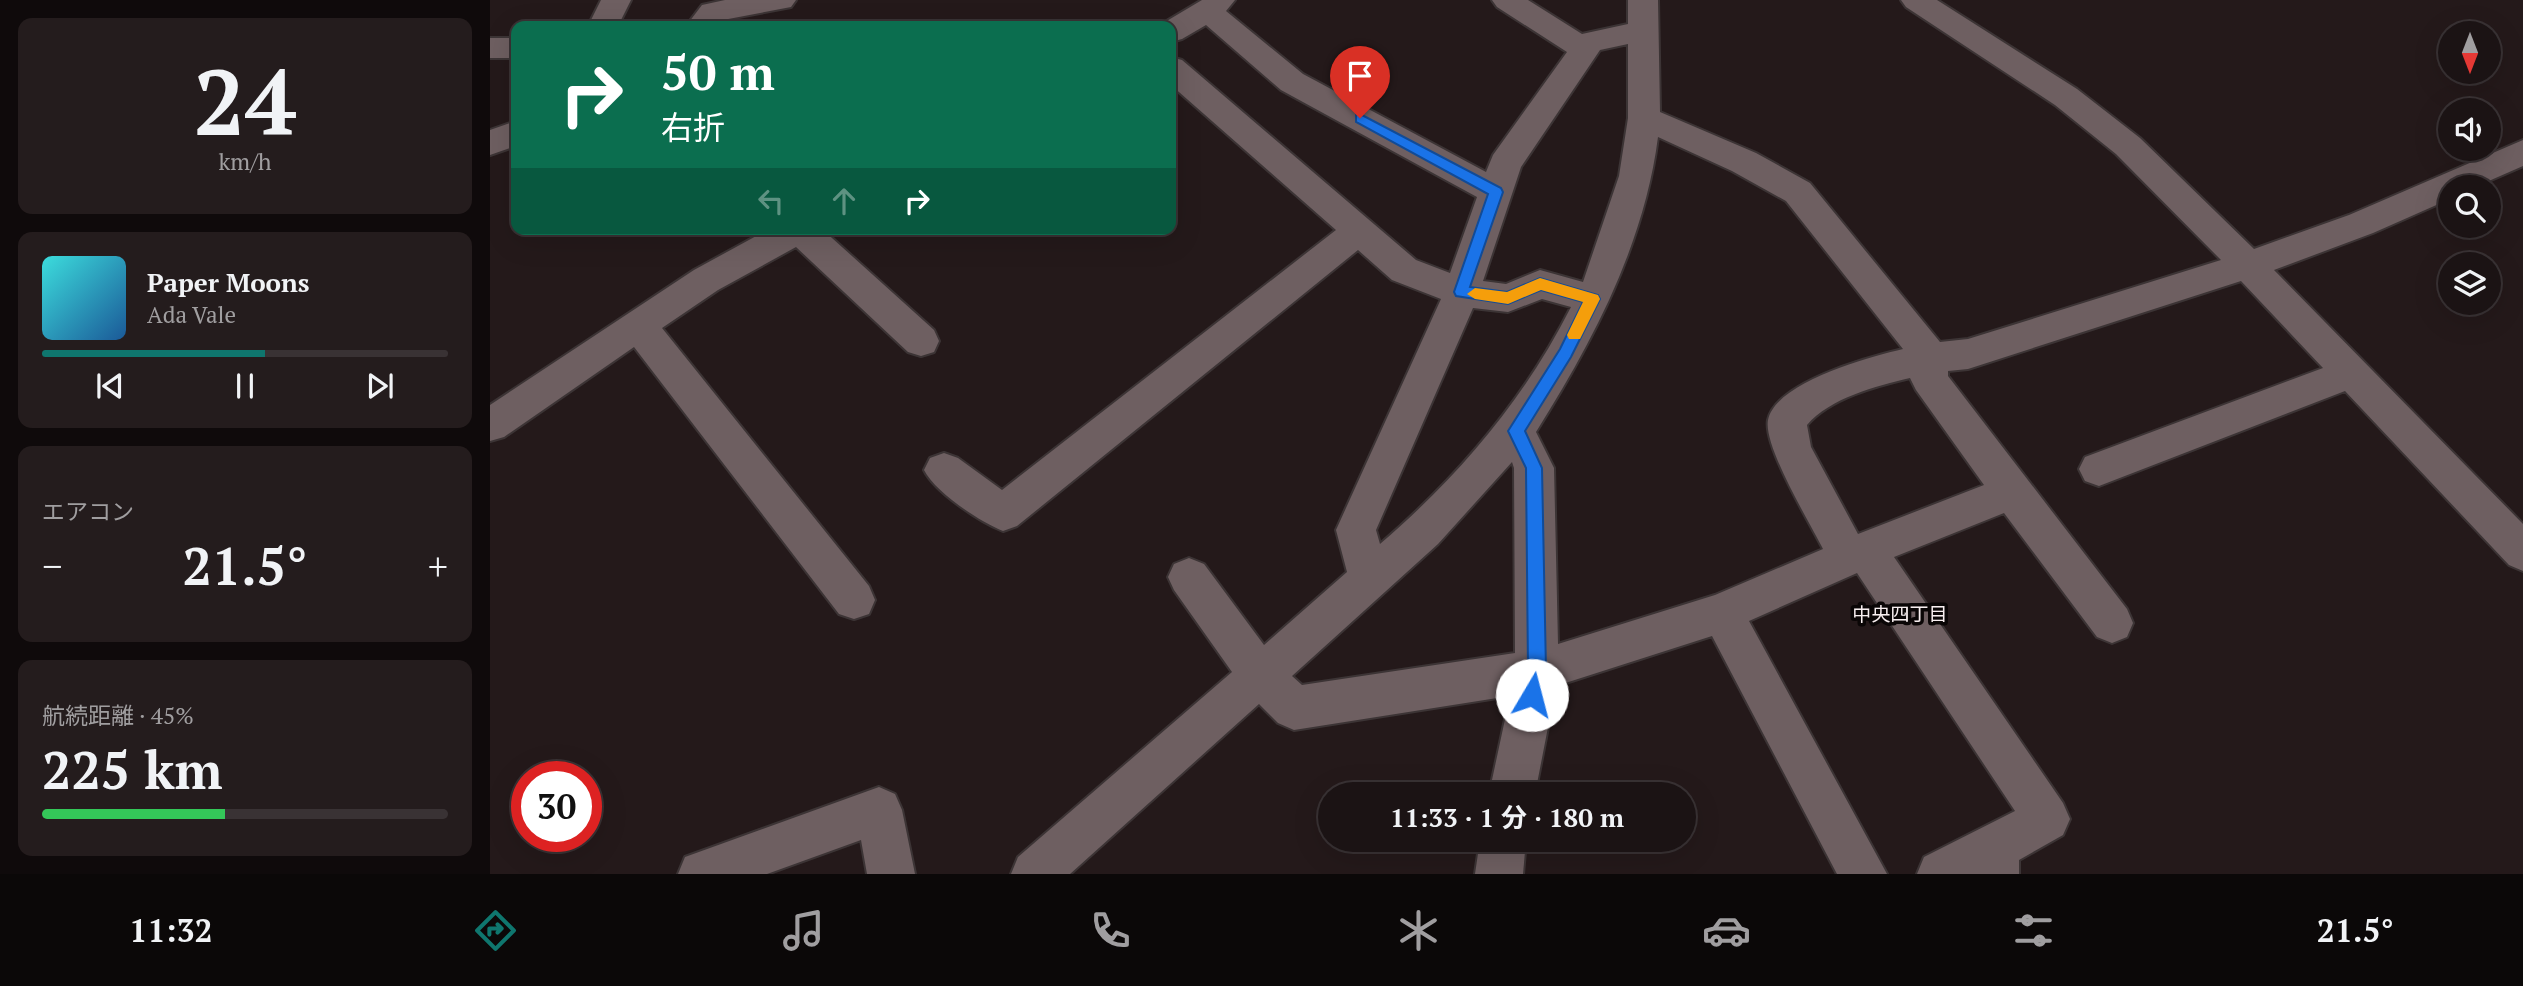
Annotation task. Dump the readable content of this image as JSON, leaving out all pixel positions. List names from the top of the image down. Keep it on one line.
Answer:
{"districts":["中央四丁目"],"north":"bottom","page":{"tile":[["24","km/h"],"エアコン",["航続距離 · 45%","225 km"]],"turn":["50 m","右折"],"song":["Paper Moons","Ada Vale"],"heat":["−","21.5°","+"],"limit":"30","trip":"11:33 · 1 分 · 180 m","tabs":["11:32","21.5°"]}}
